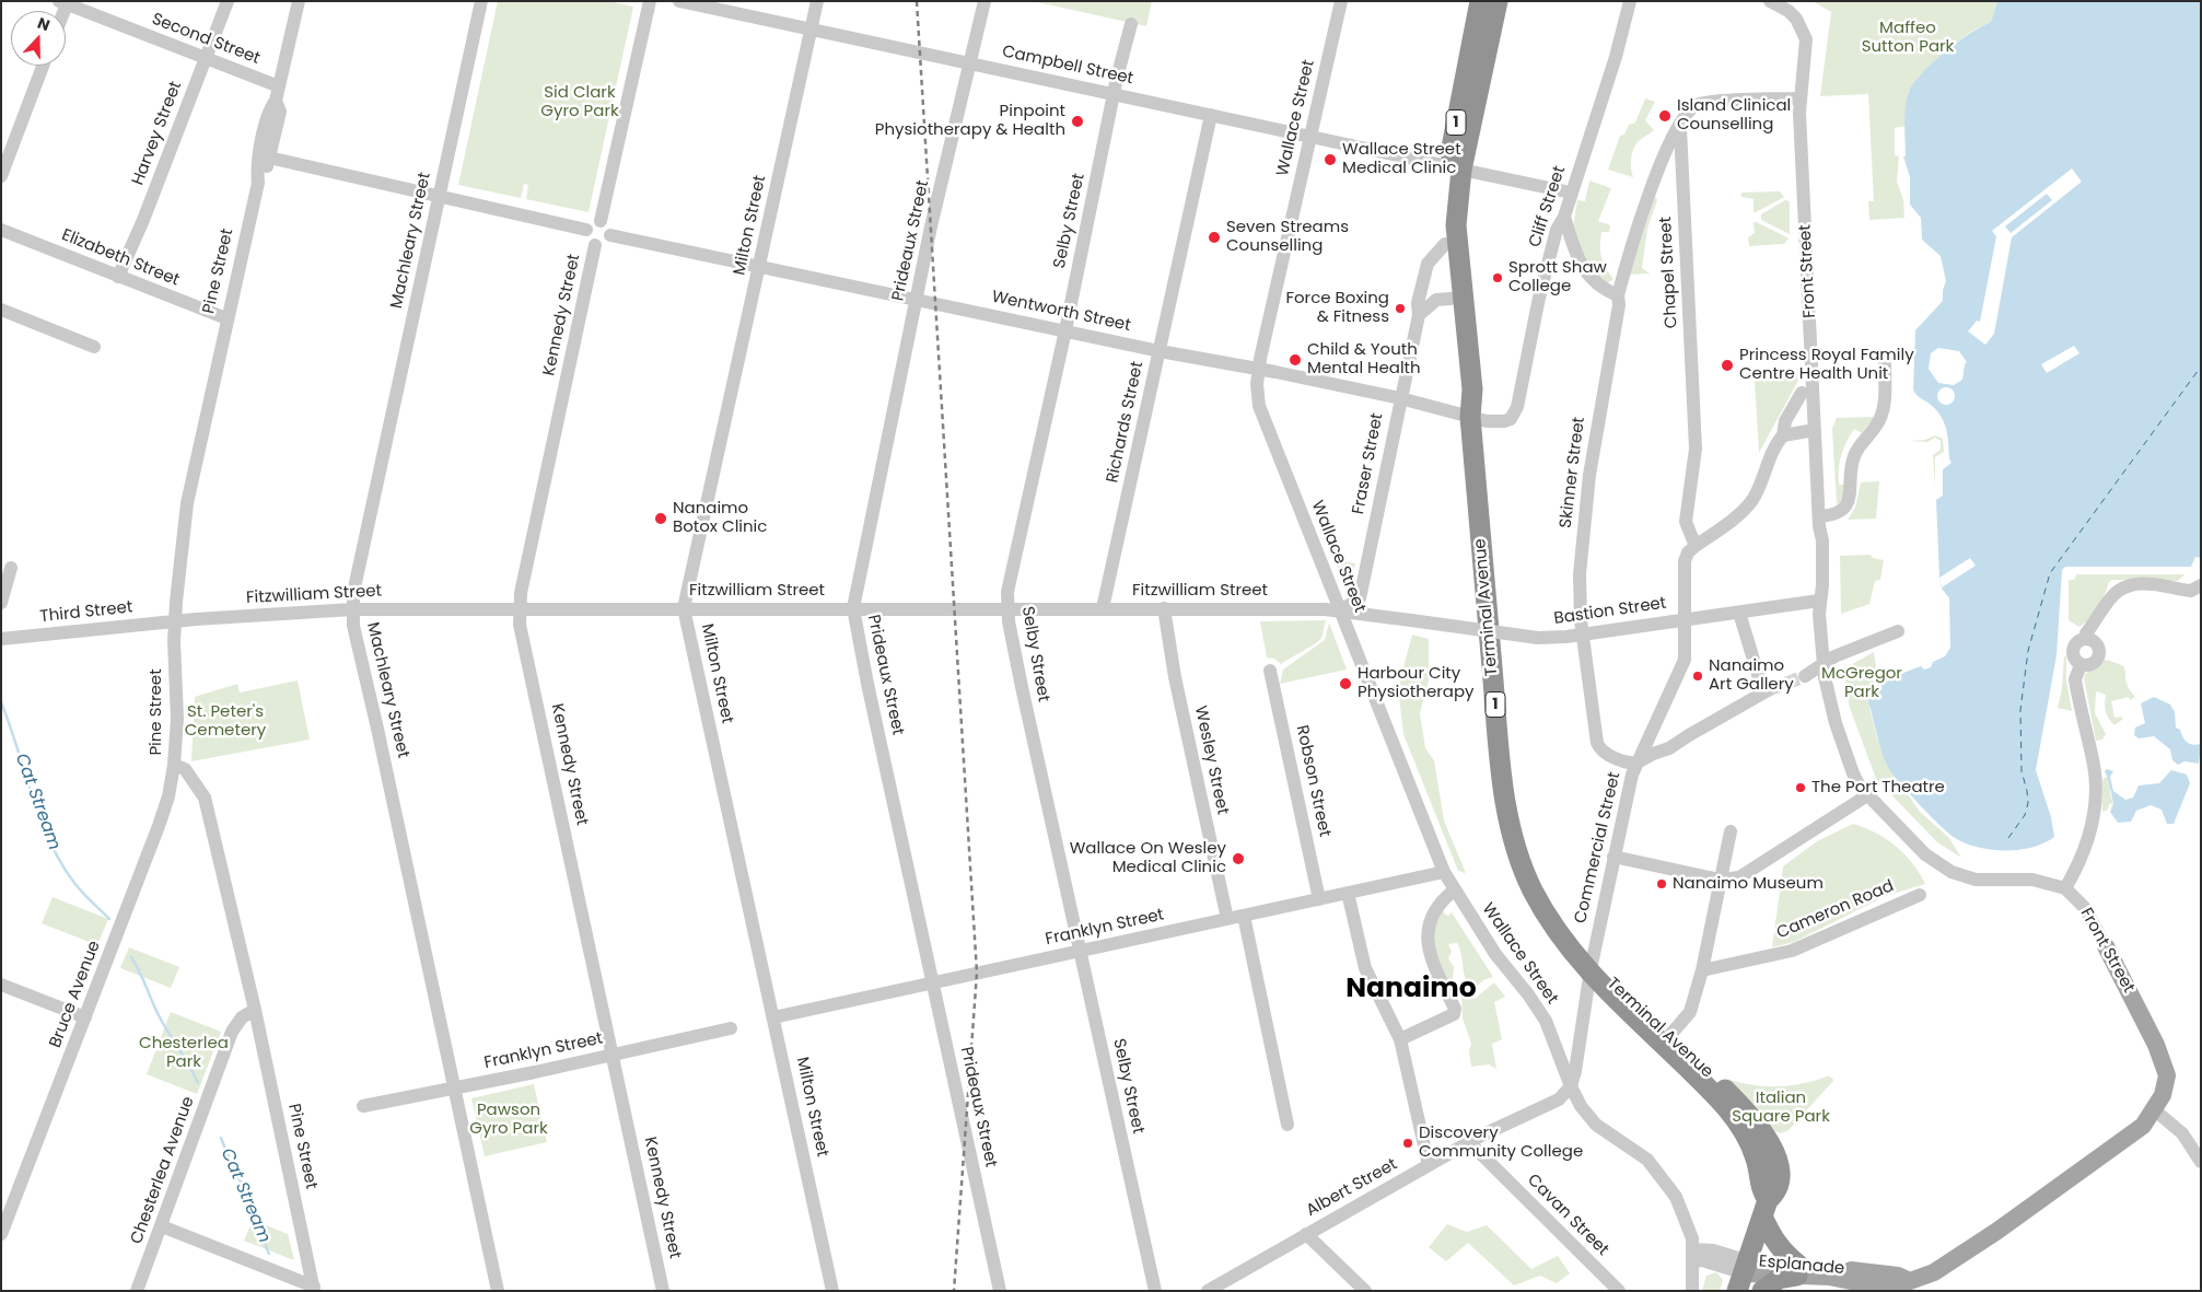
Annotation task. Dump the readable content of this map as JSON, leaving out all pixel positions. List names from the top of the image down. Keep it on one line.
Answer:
{"streets":{"highway":["1","Terminal Avenue"],"main road":["Front Street","Esplanade"],"street":["Second Street","Campbell Street","Wallace Street","Harvey Street","Cliff Street","Selby Street","Milton Street","Machleary Street","Prideaux Street","Elizabeth Street","Pine Street","Chapel Street","Wentworth Street","Kennedy Street","Richards Street","Fraser Street","Skinner Street","Fitzwilliam Street","Bastion Street","Third Street","Wesley Street","Robson Street","Commercial Street","Cameron Road","Franklyn Street","Bruce Avenue","Chesterlea Avenue","Albert Street","Cavan Street"]},"crossings":[["Second Street","Harvey Street"],["Second Street","Pine Street"],["Campbell Street","Wallace Street"],["Campbell Street","Cliff Street"],["Campbell Street","Selby Street"],["Campbell Street","Milton Street"],["Campbell Street","Prideaux Street"],["Campbell Street","Richards Street"],["Campbell Street","Terminal Avenue"],["Wallace Street","Wentworth Street"],["Wallace Street","Fraser Street"],["Wallace Street","Fitzwilliam Street"],["Wallace Street","Bastion Street"],["Wallace Street","Commercial Street"],["Wallace Street","Franklyn Street"],["Wallace Street","Albert Street"],["Wallace Street","Esplanade"],["Harvey Street","Elizabeth Street"],["Cliff Street","Wentworth Street"],["Selby Street","Wentworth Street"],["Selby Street","Fitzwilliam Street"],["Selby Street","Franklyn Street"],["Milton Street","Wentworth Street"],["Milton Street","Fitzwilliam Street"],["Milton Street","Franklyn Street"],["Machleary Street","Fitzwilliam Street"],["Machleary Street","Franklyn Street"],["Prideaux Street","Wentworth Street"],["Prideaux Street","Fitzwilliam Street"],["Prideaux Street","Franklyn Street"],["Elizabeth Street","Pine Street"],["Pine Street","Fitzwilliam Street"],["Pine Street","Third Street"],["Pine Street","Bruce Avenue"],["Pine Street","Chesterlea Avenue"],["Front Street","Bastion Street"],["Front Street","Esplanade"],["Chapel Street","Skinner Street"],["Chapel Street","Commercial Street"],["Wentworth Street","Kennedy Street"],["Wentworth Street","Richards Street"],["Wentworth Street","Fraser Street"],["Wentworth Street","Terminal Avenue"],["Kennedy Street","Fitzwilliam Street"],["Kennedy Street","Franklyn Street"],["Richards Street","Fitzwilliam Street"],["Fraser Street","Fitzwilliam Street"],["Fraser Street","Terminal Avenue"],["Fraser Street","Bastion Street"],["Skinner Street","Bastion Street"],["Skinner Street","Commercial Street"],["Fitzwilliam Street","Bastion Street"],["Fitzwilliam Street","Third Street"],["Fitzwilliam Street","Wesley Street"],["Terminal Avenue","Commercial Street"],["Terminal Avenue","Esplanade"],["Bastion Street","Commercial Street"],["Wesley Street","Franklyn Street"],["Robson Street","Franklyn Street"],["Commercial Street","Albert Street"],["Albert Street","Cavan Street"]],"districts":["Nanaimo"],"water":["Cat Stream"],"parks":["Maffeo Sutton Park","Sid Clark Gyro Park","McGregor Park","St. Peter's Cemetery","Chesterlea Park","Italian Square Park","Pawson Gyro Park"],"places":["Island Clinical Counselling","Pinpoint Physiotherapy & Health","Wallace Street Medical Clinic","Seven Streams Counselling","Sprott Shaw College","Force Boxing & Fitness","Child & Youth Mental Health","Princess Royal Family Centre Health Unit","Nanaimo Botox Clinic","Nanaimo Art Gallery","Harbour City Physiotherapy","The Port Theatre","Wallace On Wesley Medical Clinic","Nanaimo Museum","Discovery Community College"],"north":"top"}
